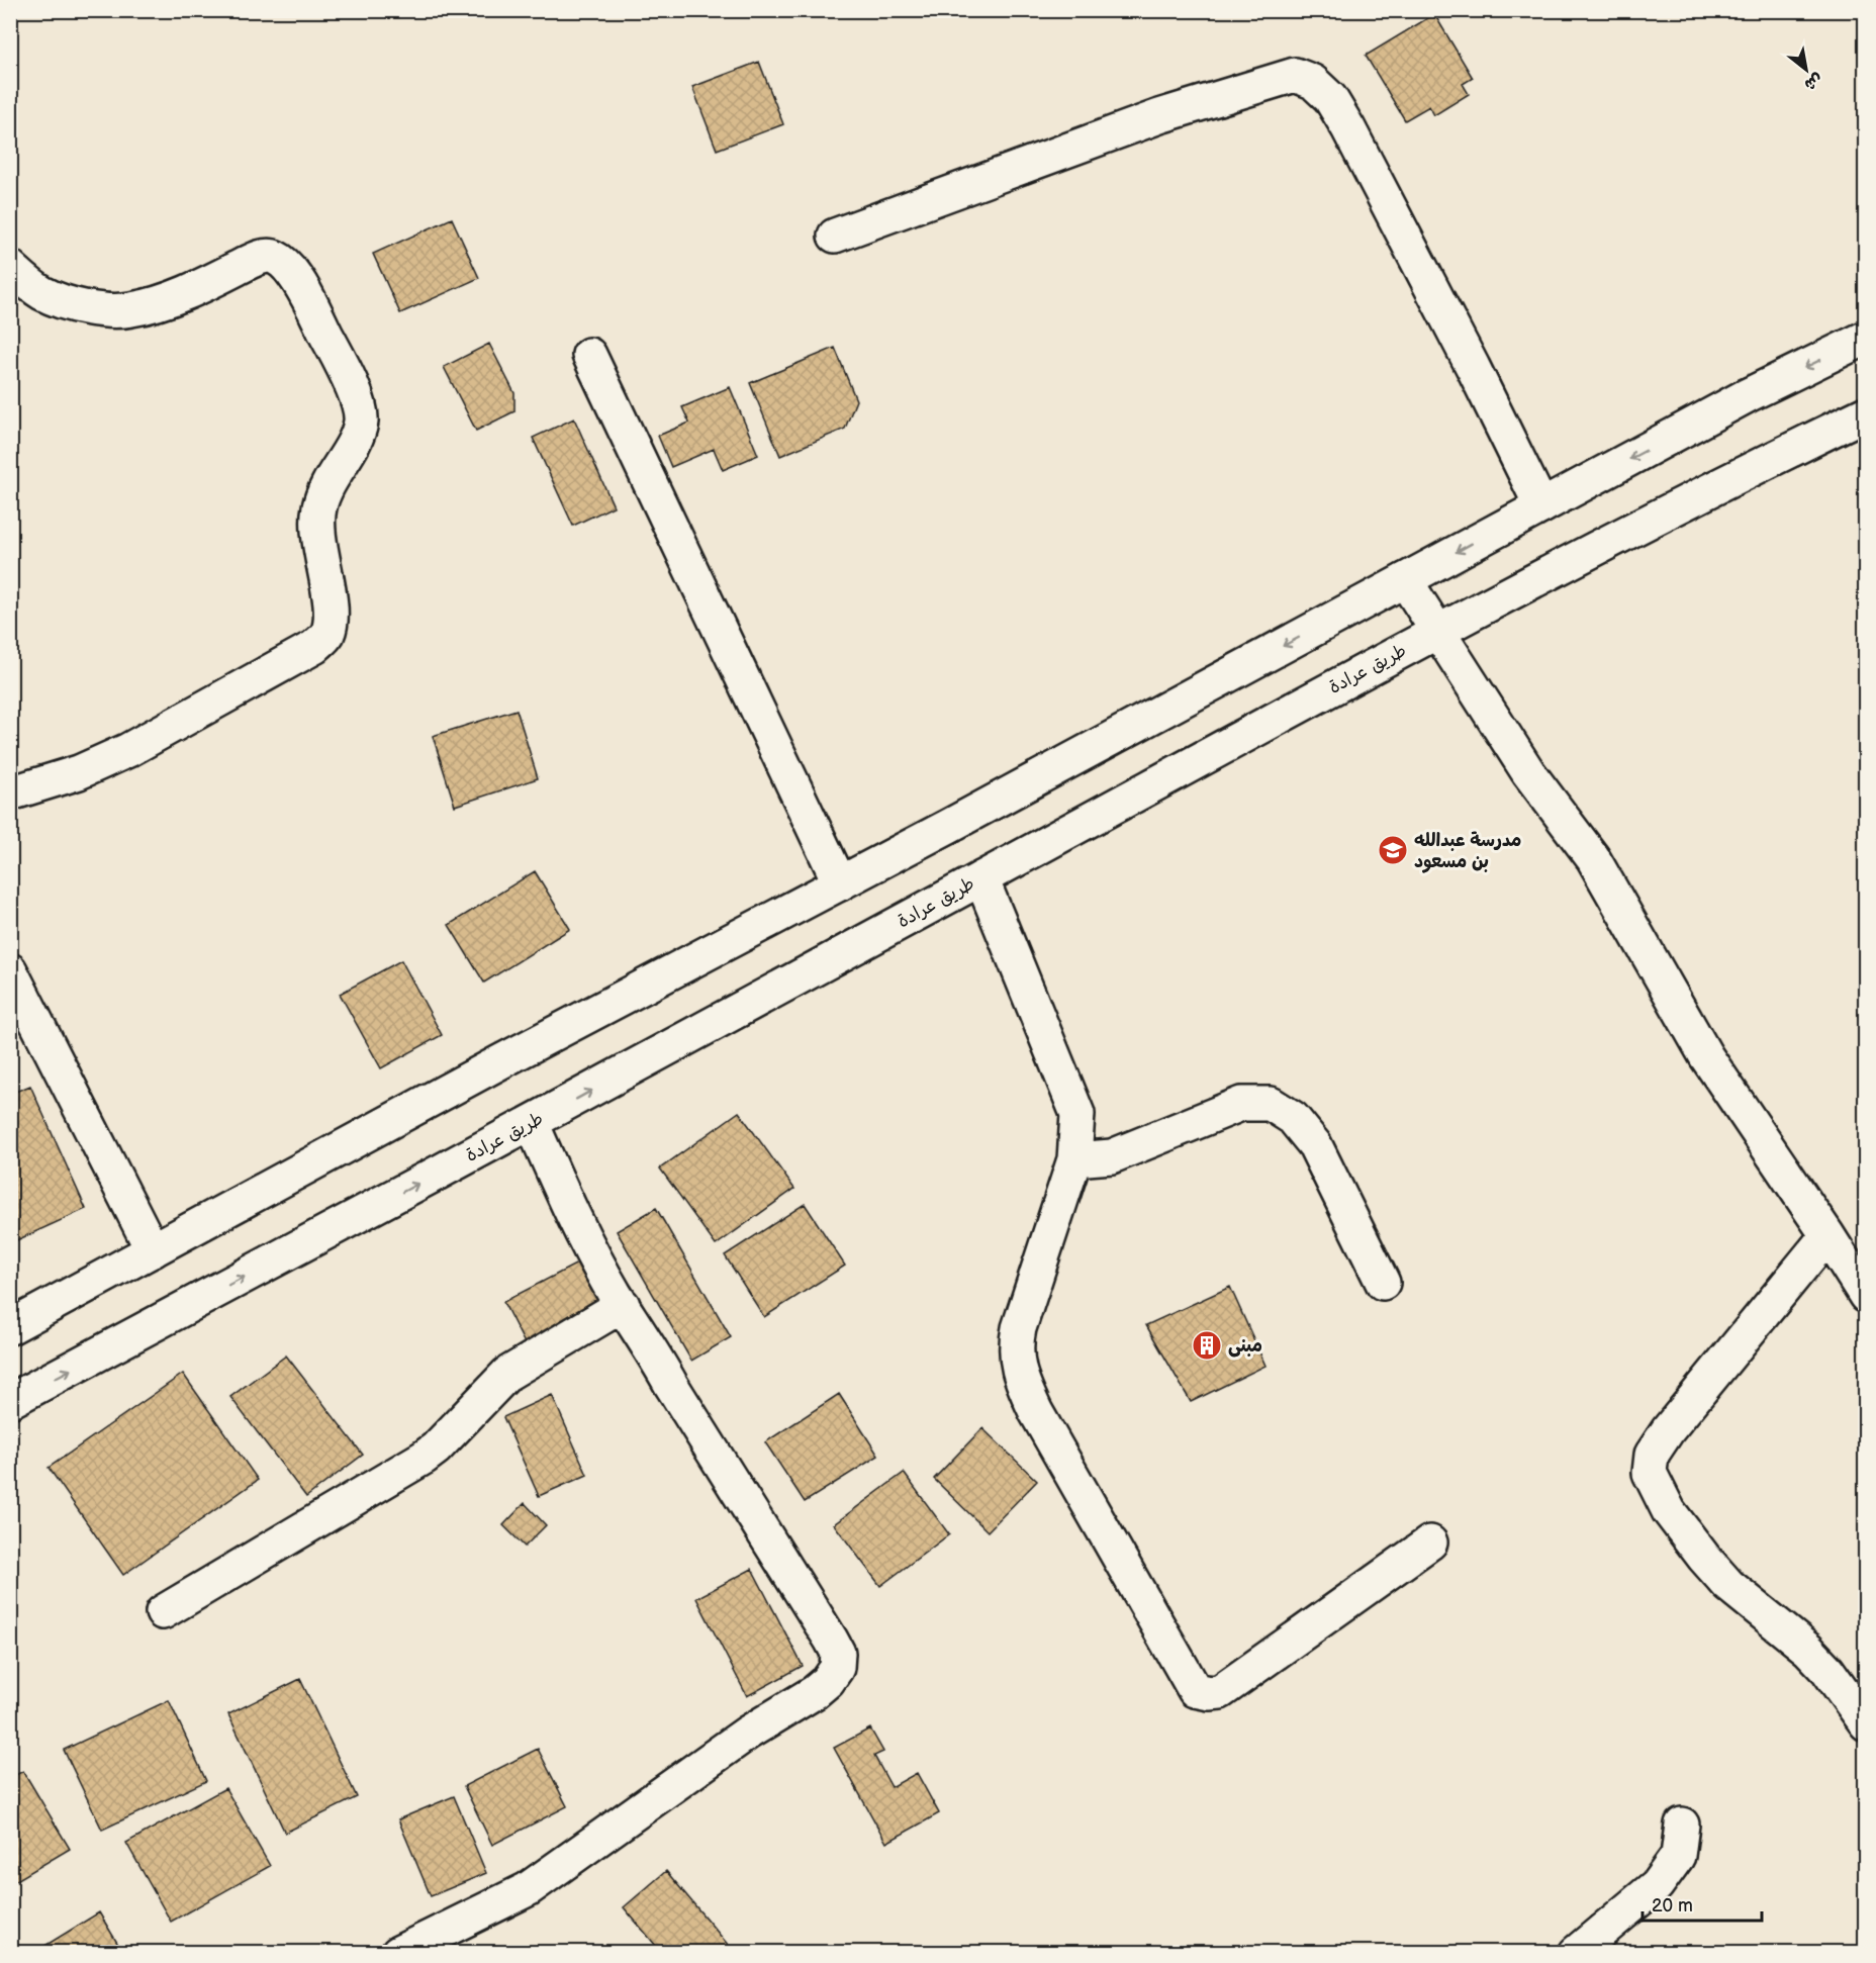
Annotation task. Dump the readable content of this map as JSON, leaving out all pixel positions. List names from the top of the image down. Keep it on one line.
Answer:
{"streets":{"street":["طريق عرادة"]},"places":{"school or university":["مدرسة عبدالله بن مسعود"],"building":["مبنى"]},"scale_bar":"20 m","north":"bottom right"}
